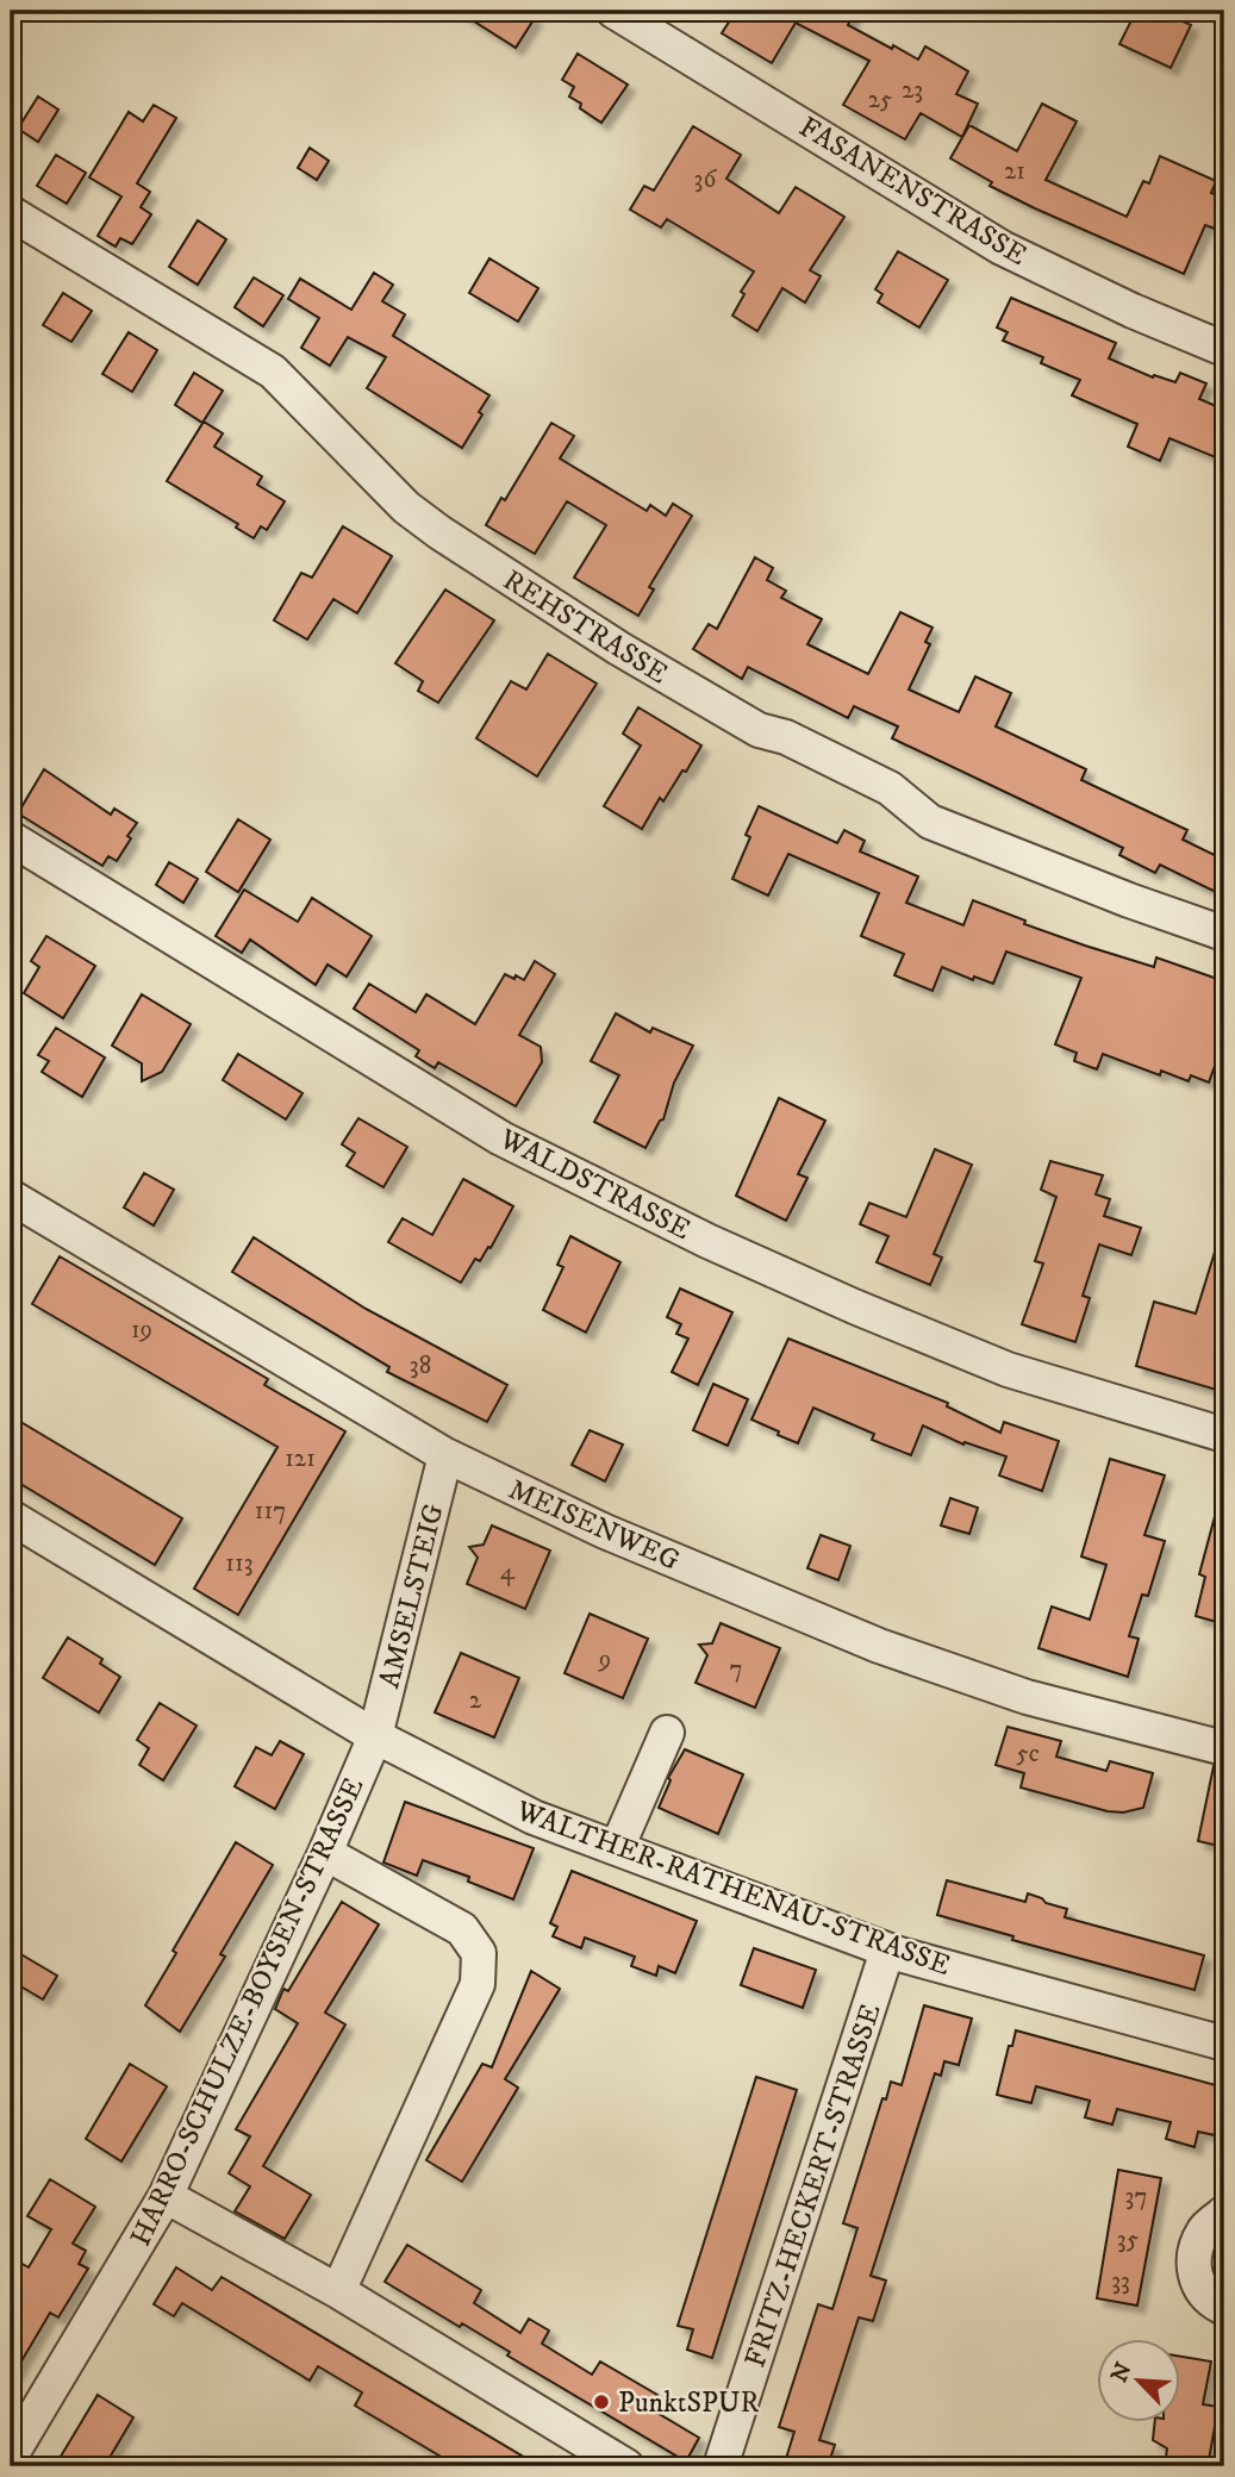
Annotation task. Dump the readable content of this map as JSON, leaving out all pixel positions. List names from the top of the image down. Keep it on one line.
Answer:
{"streets":{"street":["FASANENSTRASSE","REHSTRASSE","WALDSTRASSE","MEISENWEG","AMSELSTEIG","WALTHER-RATHENAU-STRASSE","HARRO-SCHULZE-BOYSEN-STRASSE","FRITZ-HECKERT-STRASSE"]},"crossings":[["MEISENWEG","AMSELSTEIG"],["AMSELSTEIG","WALTHER-RATHENAU-STRASSE"],["AMSELSTEIG","HARRO-SCHULZE-BOYSEN-STRASSE"],["WALTHER-RATHENAU-STRASSE","HARRO-SCHULZE-BOYSEN-STRASSE"],["WALTHER-RATHENAU-STRASSE","FRITZ-HECKERT-STRASSE"]],"places":["PunktSPUR"],"house_numbers":["23","25","21","36","19","38","121","117","113","4","9","7","2","5c","37","35","33"],"north":"top left"}
